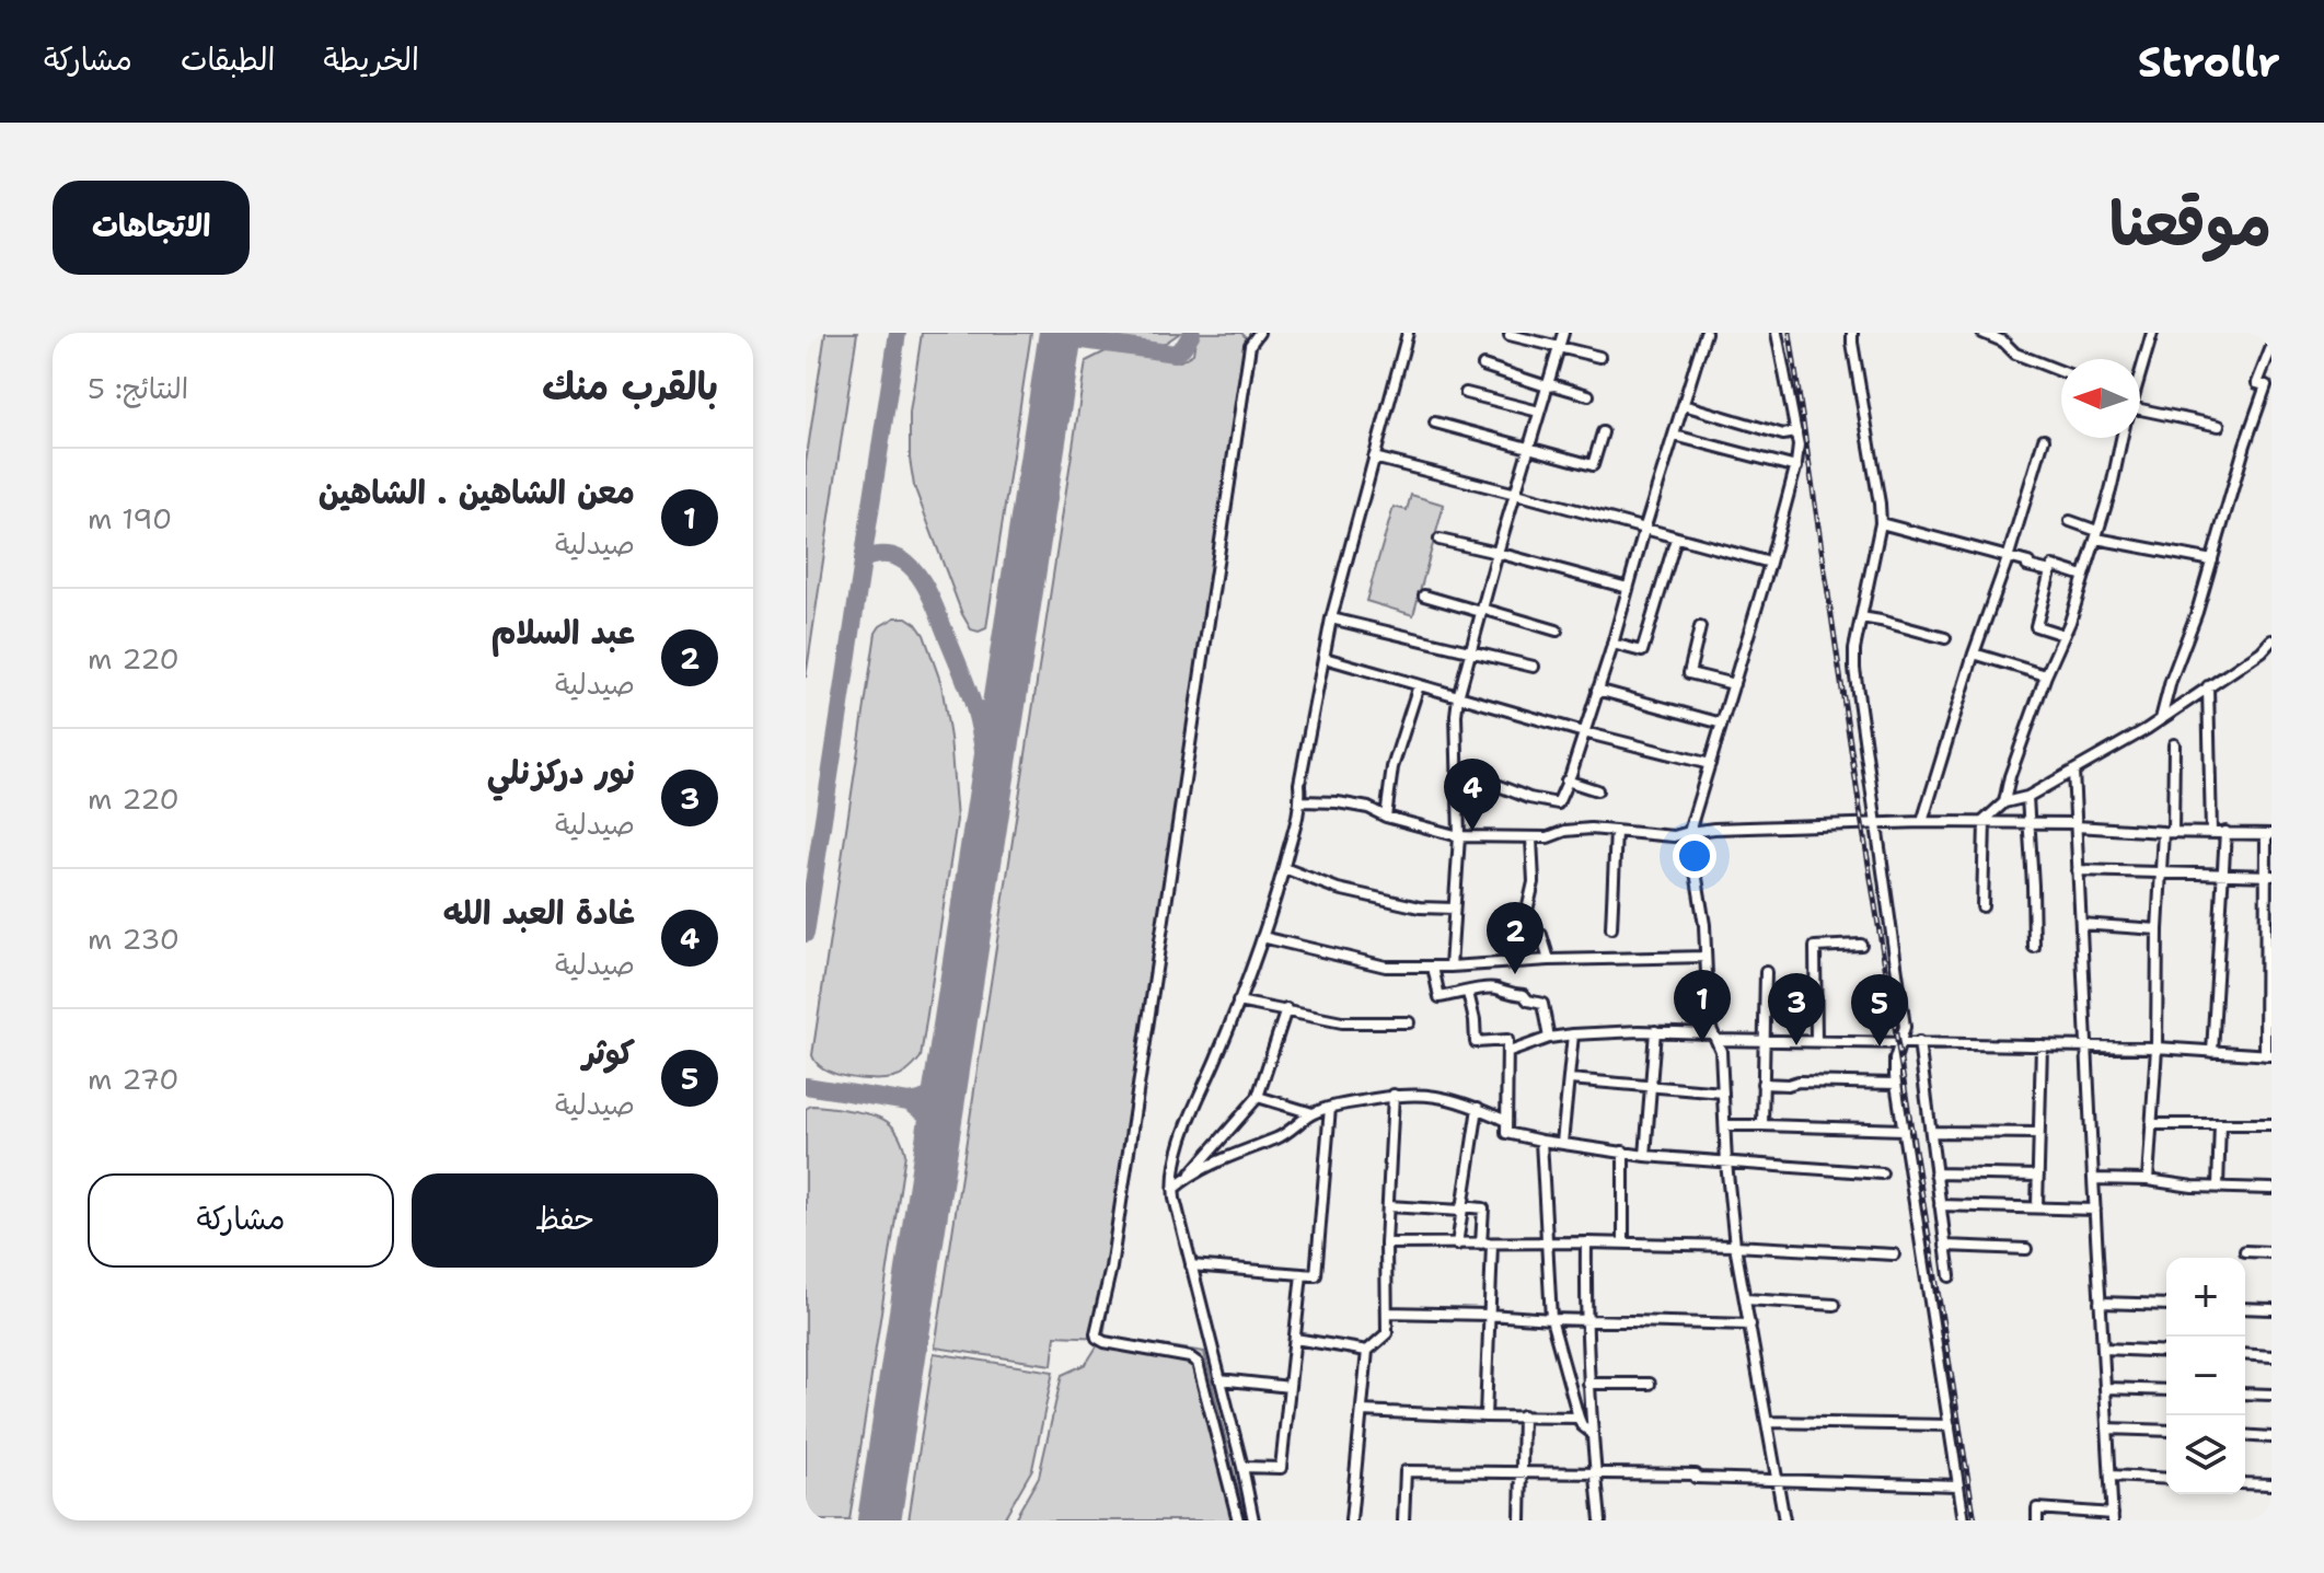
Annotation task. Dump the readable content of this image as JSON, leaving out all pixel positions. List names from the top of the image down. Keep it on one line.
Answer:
{"north":"left","page":{"header":"Strollr","nav":["الخريطة","الطبقات","مشاركة"],"title":"موقعنا","buttons":["الاتجاهات",["حفظ","مشاركة"]],"heading":["بالقرب منك","النتائج: 5"],"list":[{"mark":"1","name":"معن الشاهين . الشاهين","note":"صيدلية","value":"190 m"},{"mark":"2","name":"عبد السلام","note":"صيدلية","value":"220 m"},{"mark":"3","name":"نور دركزنلي","note":"صيدلية","value":"220 m"},{"mark":"4","name":"غادة العبد الله","note":"صيدلية","value":"230 m"},{"mark":"5","name":"كوثر","note":"صيدلية","value":"270 m"}],"pins":["4","2","1","3","5"],"map_buttons":["+","−"]}}
